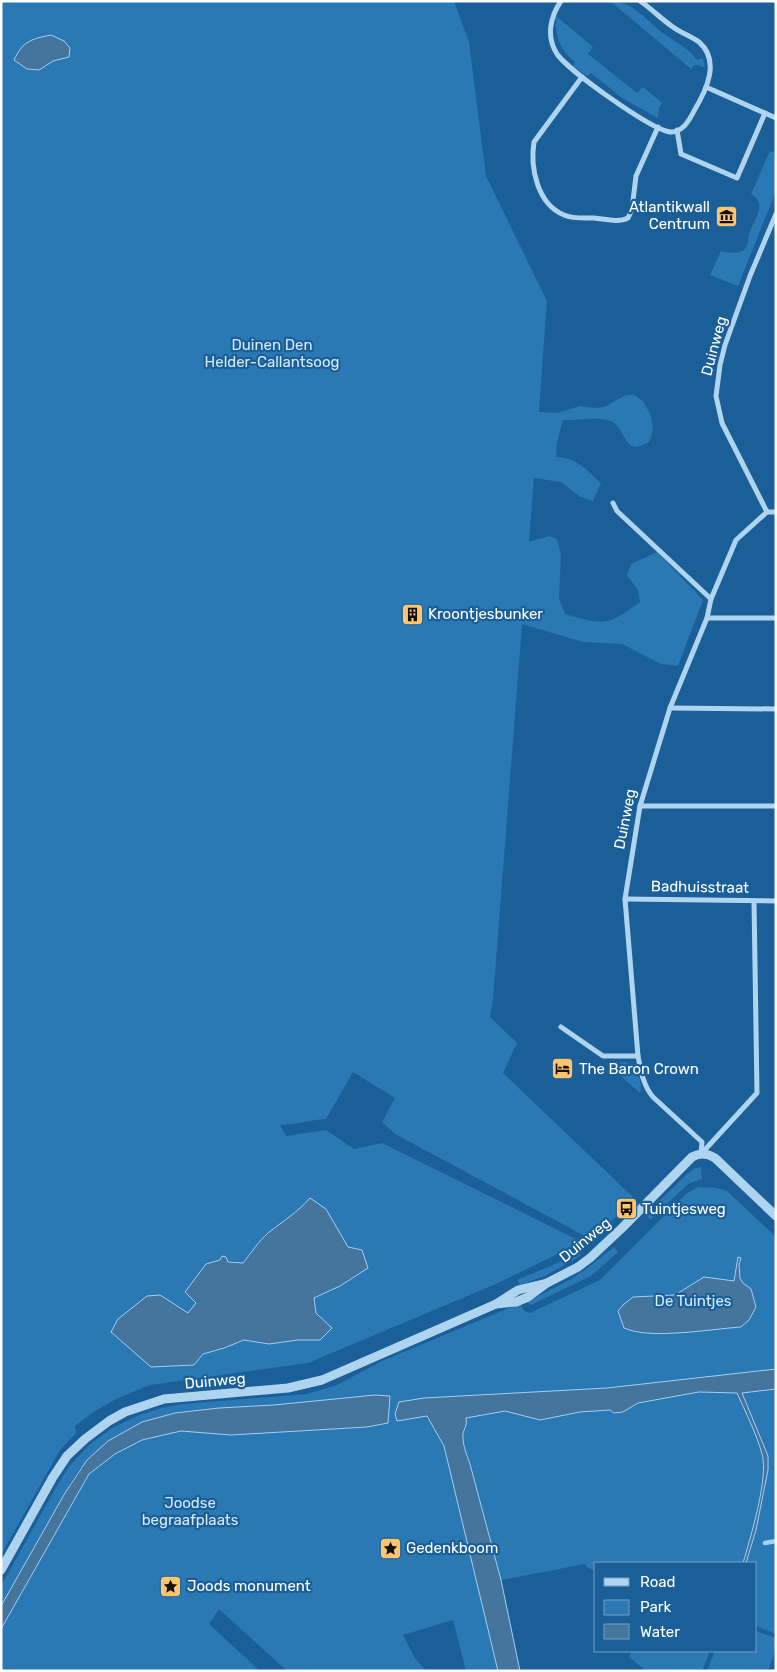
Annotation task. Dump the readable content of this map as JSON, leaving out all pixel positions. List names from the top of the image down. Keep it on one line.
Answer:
{"streets":{"street":["Duinweg","Badhuisstraat"]},"crossings":[["Duinweg","Badhuisstraat"]],"parks":["Duinen Den Helder-Callantsoog","De Tuintjes","Joodse begraafplaats"],"places":{"museum":["Atlantikwall Centrum"],"building":["Kroontjesbunker"],"hotel":["The Baron Crown"],"bus stop":["Tuintjesweg"],"place":["Gedenkboom","Joods monument"]},"legend":["Road","Park","Water"]}
